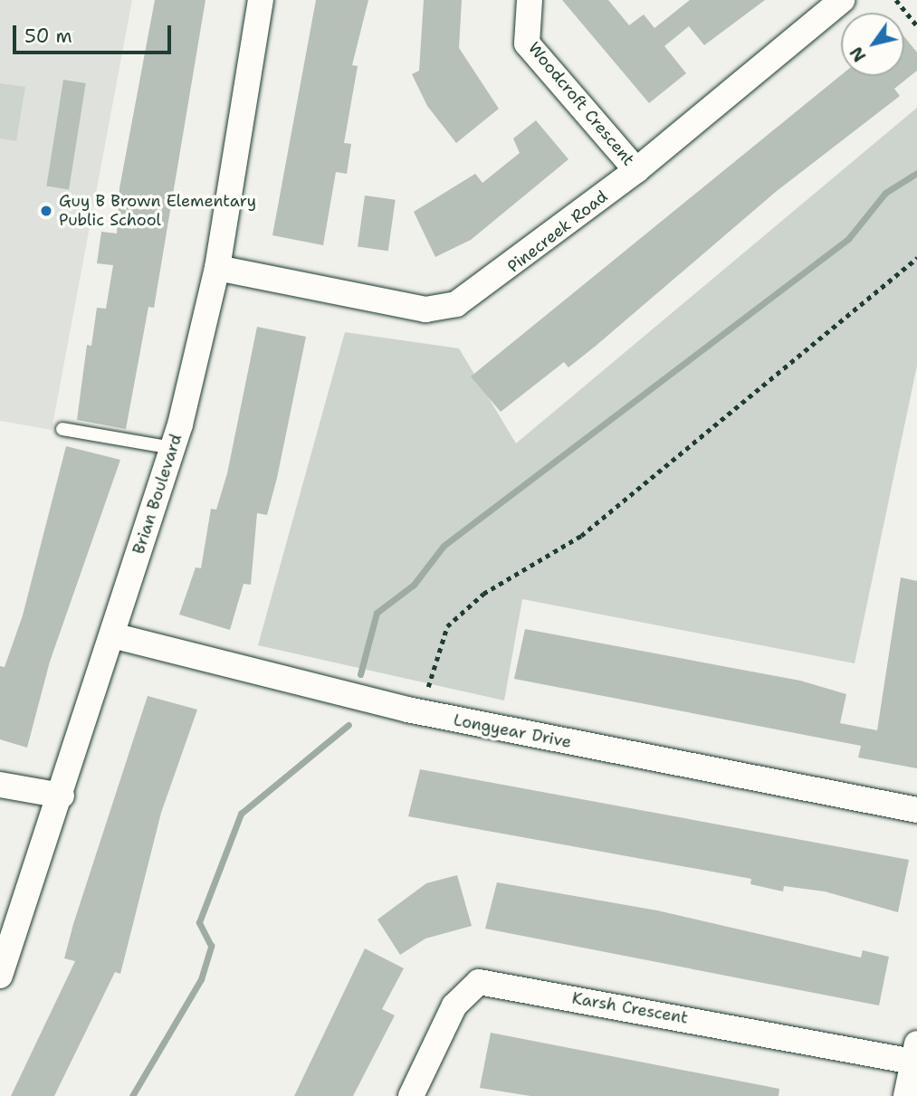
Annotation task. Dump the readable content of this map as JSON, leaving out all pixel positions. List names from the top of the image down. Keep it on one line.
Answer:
{"streets":{"street":["Woodcroft Crescent","Pinecreek Road","Brian Boulevard","Longyear Drive","Karsh Crescent"]},"crossings":[["Woodcroft Crescent","Pinecreek Road"],["Pinecreek Road","Brian Boulevard"],["Brian Boulevard","Longyear Drive"]],"places":["Guy B Brown Elementary Public School"],"scale_bar":"50 m","north":"bottom left"}
